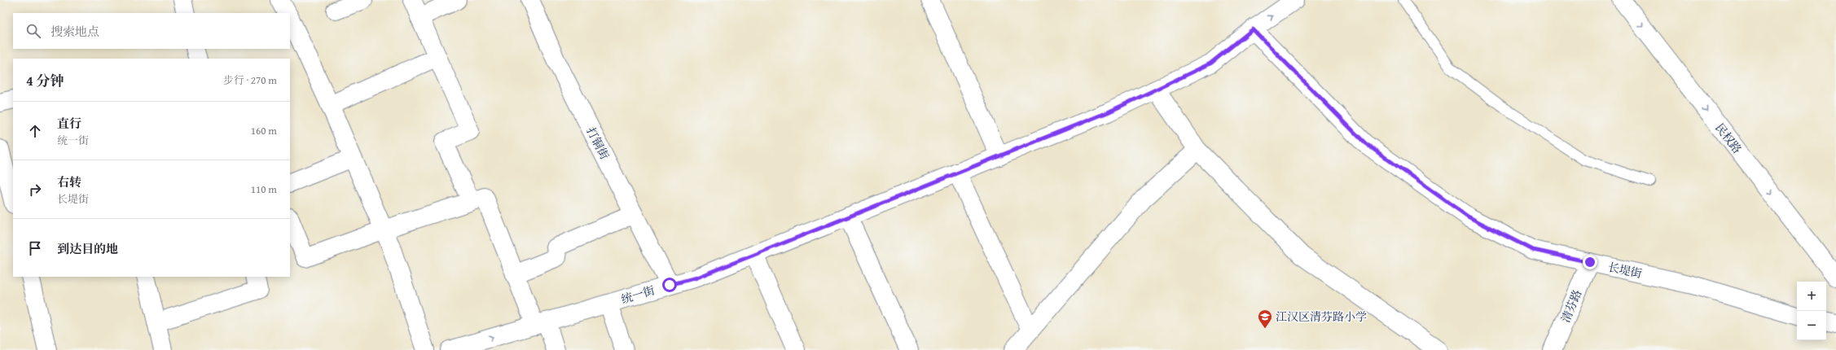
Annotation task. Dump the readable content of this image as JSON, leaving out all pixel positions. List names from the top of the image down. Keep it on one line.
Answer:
{"streets":{"street":["民权路","打铜街","长堤街","统一街","清芬路"]},"crossings":[["打铜街","统一街"],["长堤街","统一街"],["长堤街","清芬路"]],"one_way":["民权路"],"places":{"school or university":["江汉区清芬路小学"]},"page":{"search":"搜索地点","heading":["4 分钟","步行 · 270 m"],"list":[["直行","统一街","160 m"],["右转","长堤街","110 m"],"到达目的地"],"map_buttons":["+","−"]}}
